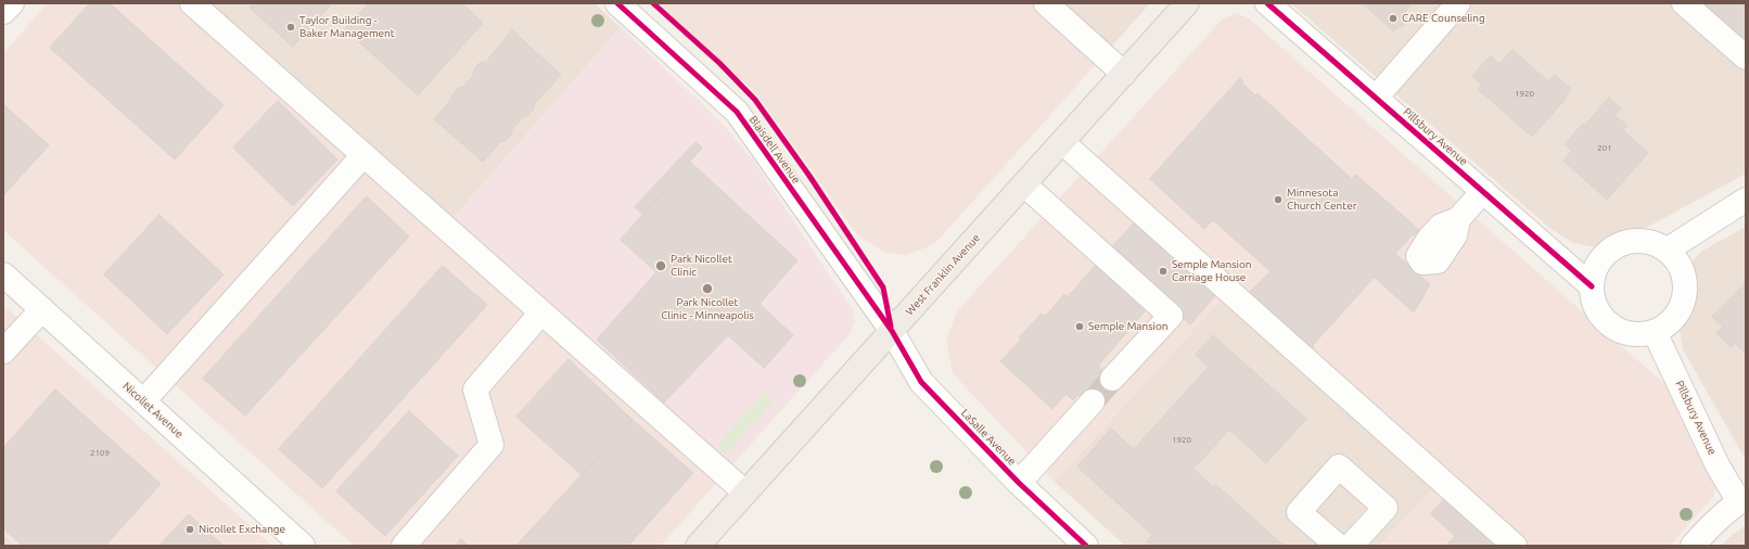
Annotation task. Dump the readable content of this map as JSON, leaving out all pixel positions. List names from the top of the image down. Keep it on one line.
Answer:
{"streets":{"main road":["West Franklin Avenue"],"street":["Pillsbury Avenue","Blaisdell Avenue","Nicollet Avenue","LaSalle Avenue"]},"crossings":[["Blaisdell Avenue","West Franklin Avenue"],["Blaisdell Avenue","LaSalle Avenue"],["West Franklin Avenue","LaSalle Avenue"]],"places":["CARE Counseling","Taylor Building - Baker Management","Minnesota Church Center","Park Nicollet Clinic","Semple Mansion Carriage House","Park Nicollet Clinic - Minneapolis","Semple Mansion","Nicollet Exchange"],"house_numbers":["1920","201","1920","2109"]}
